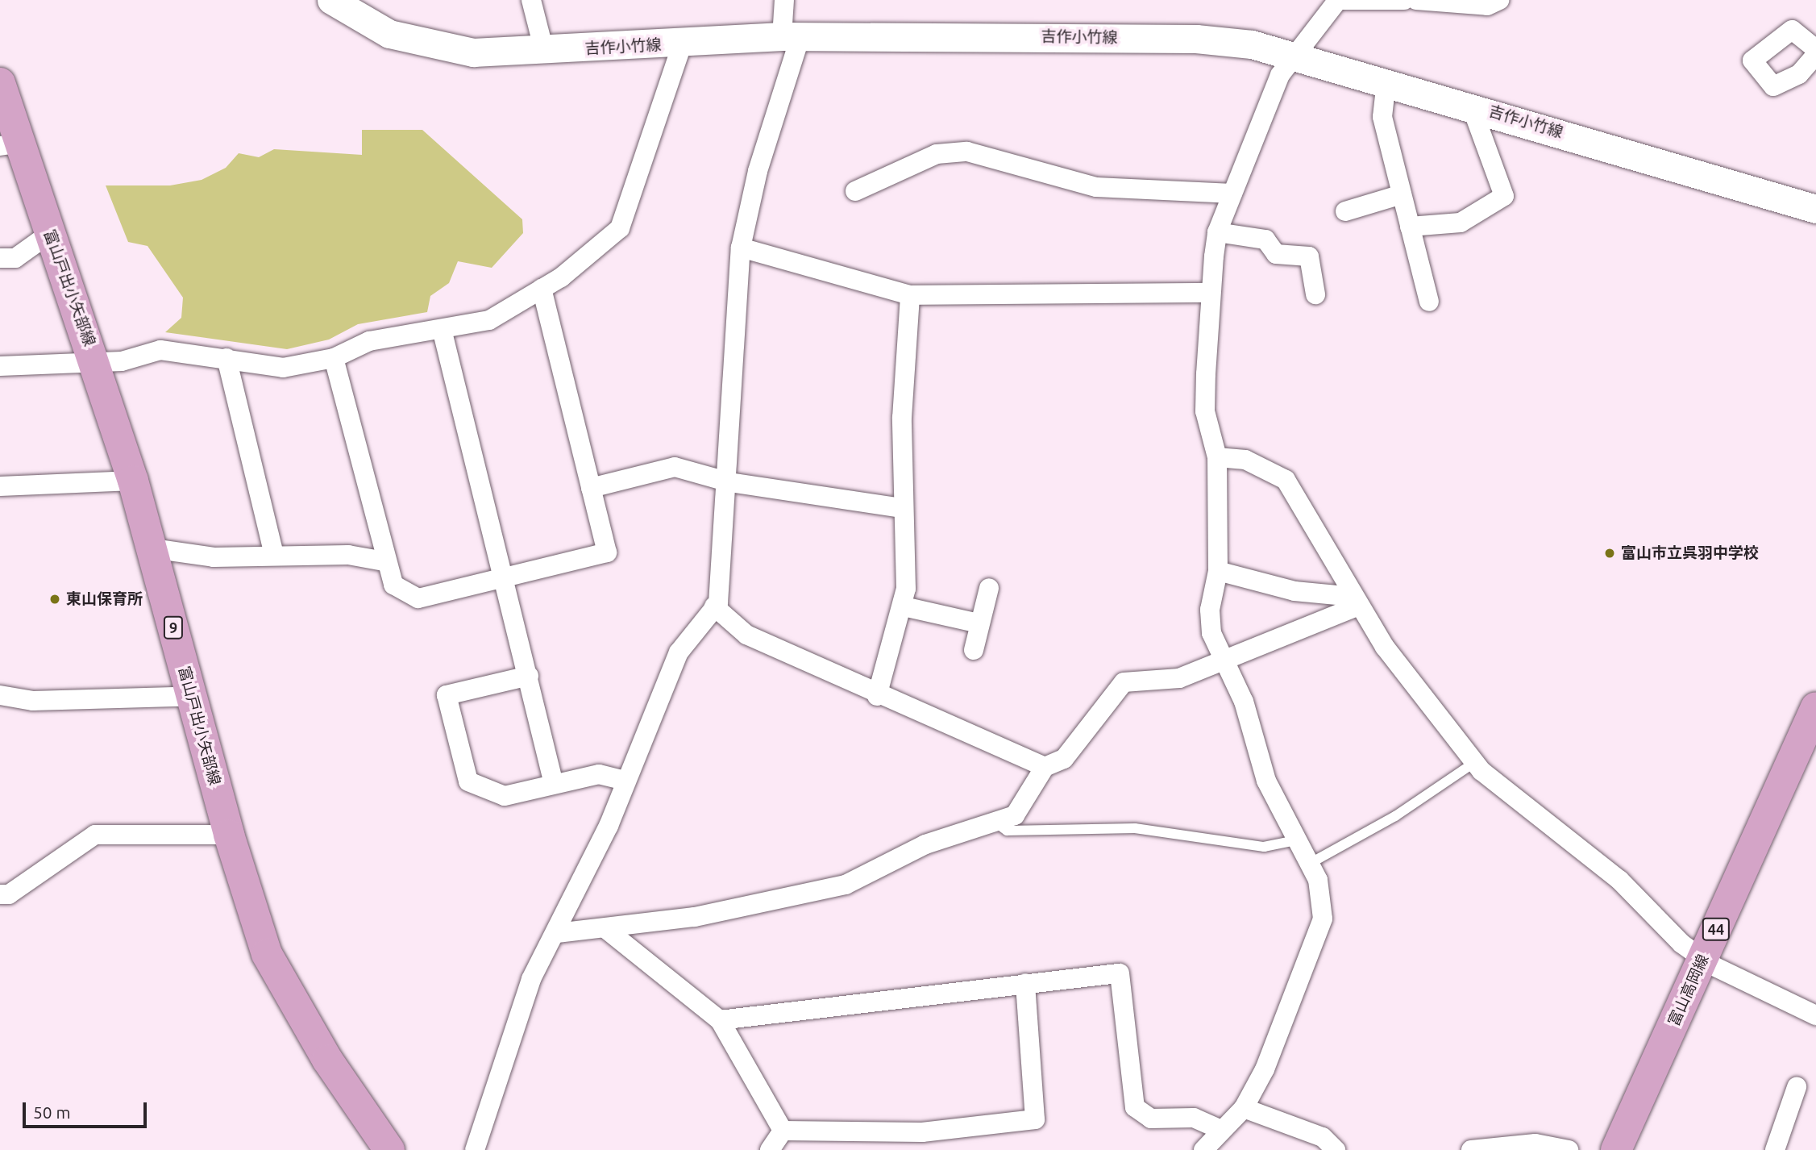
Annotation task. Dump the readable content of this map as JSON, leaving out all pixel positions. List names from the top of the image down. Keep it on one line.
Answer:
{"streets":{"main road":["吉作小竹線","富山戸出小矢部線","9","44","富山高岡線"]},"places":["富山市立呉羽中学校","東山保育所"],"scale_bar":"50 m"}
